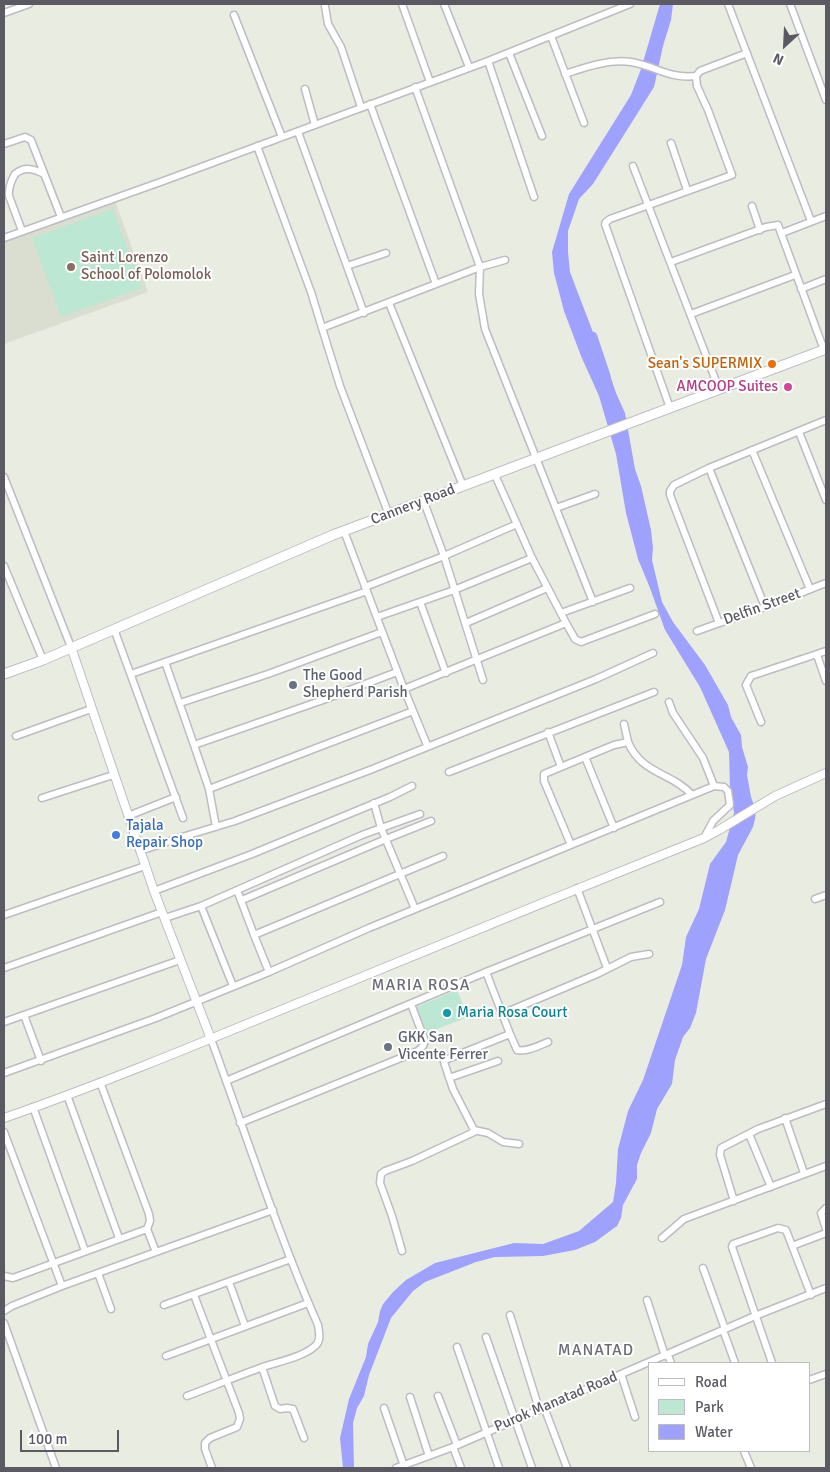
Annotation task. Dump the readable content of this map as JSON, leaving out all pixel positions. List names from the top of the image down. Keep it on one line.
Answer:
{"streets":{"main road":["Cannery Road"],"street":["Delfin Street","Purok Manatad Road"]},"districts":["MARIA ROSA","MANATAD"],"places":["Saint Lorenzo School of Polomolok","Sean's SUPERMIX","AMCOOP Suites","The Good Shepherd Parish","Tajala Repair Shop","Maria Rosa Court","GKK San Vicente Ferrer"],"legend":["Road","Park","Water"],"scale_bar":"100 m","north":"bottom left"}
